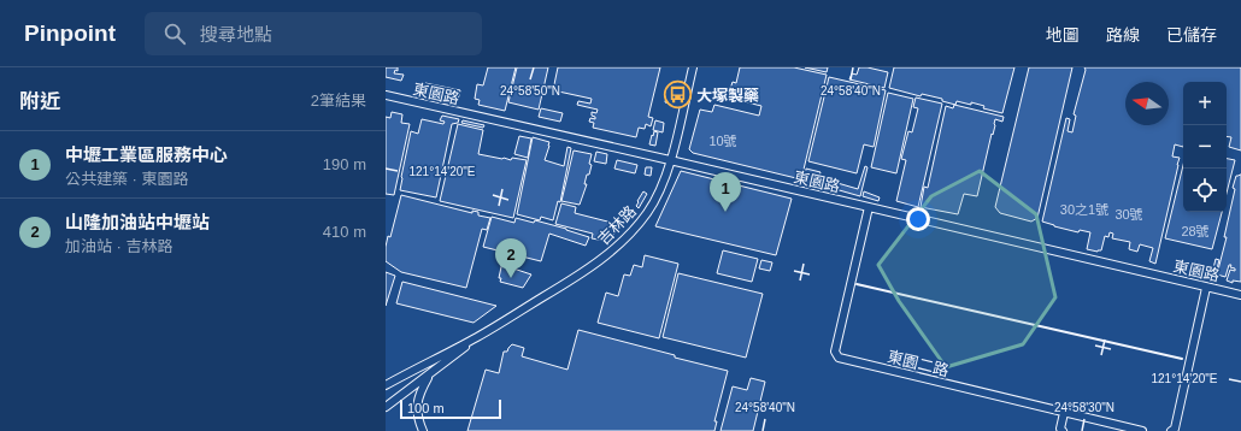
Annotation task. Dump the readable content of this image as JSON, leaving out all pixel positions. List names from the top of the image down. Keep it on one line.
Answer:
{"streets":{"street":["東園路","吉林路","東園二路"]},"crossings":[["東園路","吉林路"],["東園路","東園二路"]],"places":{"bus stop":["大塚製藥"]},"house_numbers":["10號","30之1號","30號","28號"],"scale_bar":"100 m","north":"left","page":{"header":"Pinpoint","search":"搜尋地點","nav":["地圖","路線","已儲存"],"heading":["附近","2筆結果"],"map_buttons":["+","−"],"list":[{"mark":"1","name":"中壢工業區服務中心","note":"公共建築 · 東園路","value":"190 m"},{"mark":"2","name":"山隆加油站中壢站","note":"加油站 · 吉林路","value":"410 m"}],"pins":["1","2"],"scale":"100 m"},"coordinates":["24°58'50\"N","24°58'40\"N","121°14'20\"E","24°58'30\"N"]}
